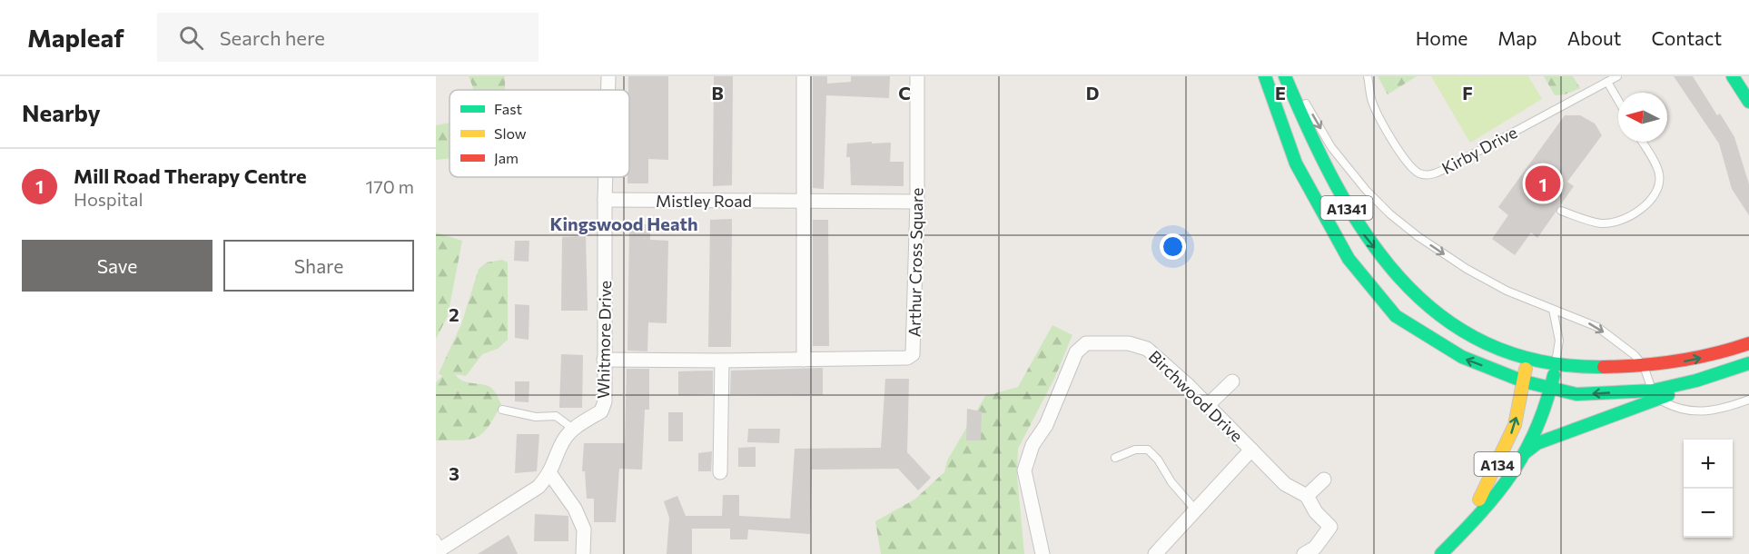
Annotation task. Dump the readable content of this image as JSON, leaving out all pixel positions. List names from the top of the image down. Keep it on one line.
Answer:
{"streets":{"main road":["A1341","A134"],"street":["Mistley Road","Arthur Cross Square","Whitmore Drive","Birchwood Drive"],"lane":["Kirby Drive"]},"crossings":[["Mistley Road","Arthur Cross Square"],["Mistley Road","Whitmore Drive"],["A1341","A134"],["Arthur Cross Square","Whitmore Drive"]],"districts":["Kingswood Heath"],"legend":["Fast","Slow","Jam"],"north":"left","page":{"header":"Mapleaf","search":"Search here","nav":["Home","Map","About","Contact"],"heading":"Nearby","list":[{"mark":"1","name":"Mill Road Therapy Centre","note":"Hospital","value":"170 m"}],"pins":"1","buttons":["Save","Share"],"map_buttons":["+","−"]},"grid":{"columns":["B","C","D","E","F"],"rows":["2","3"]}}
